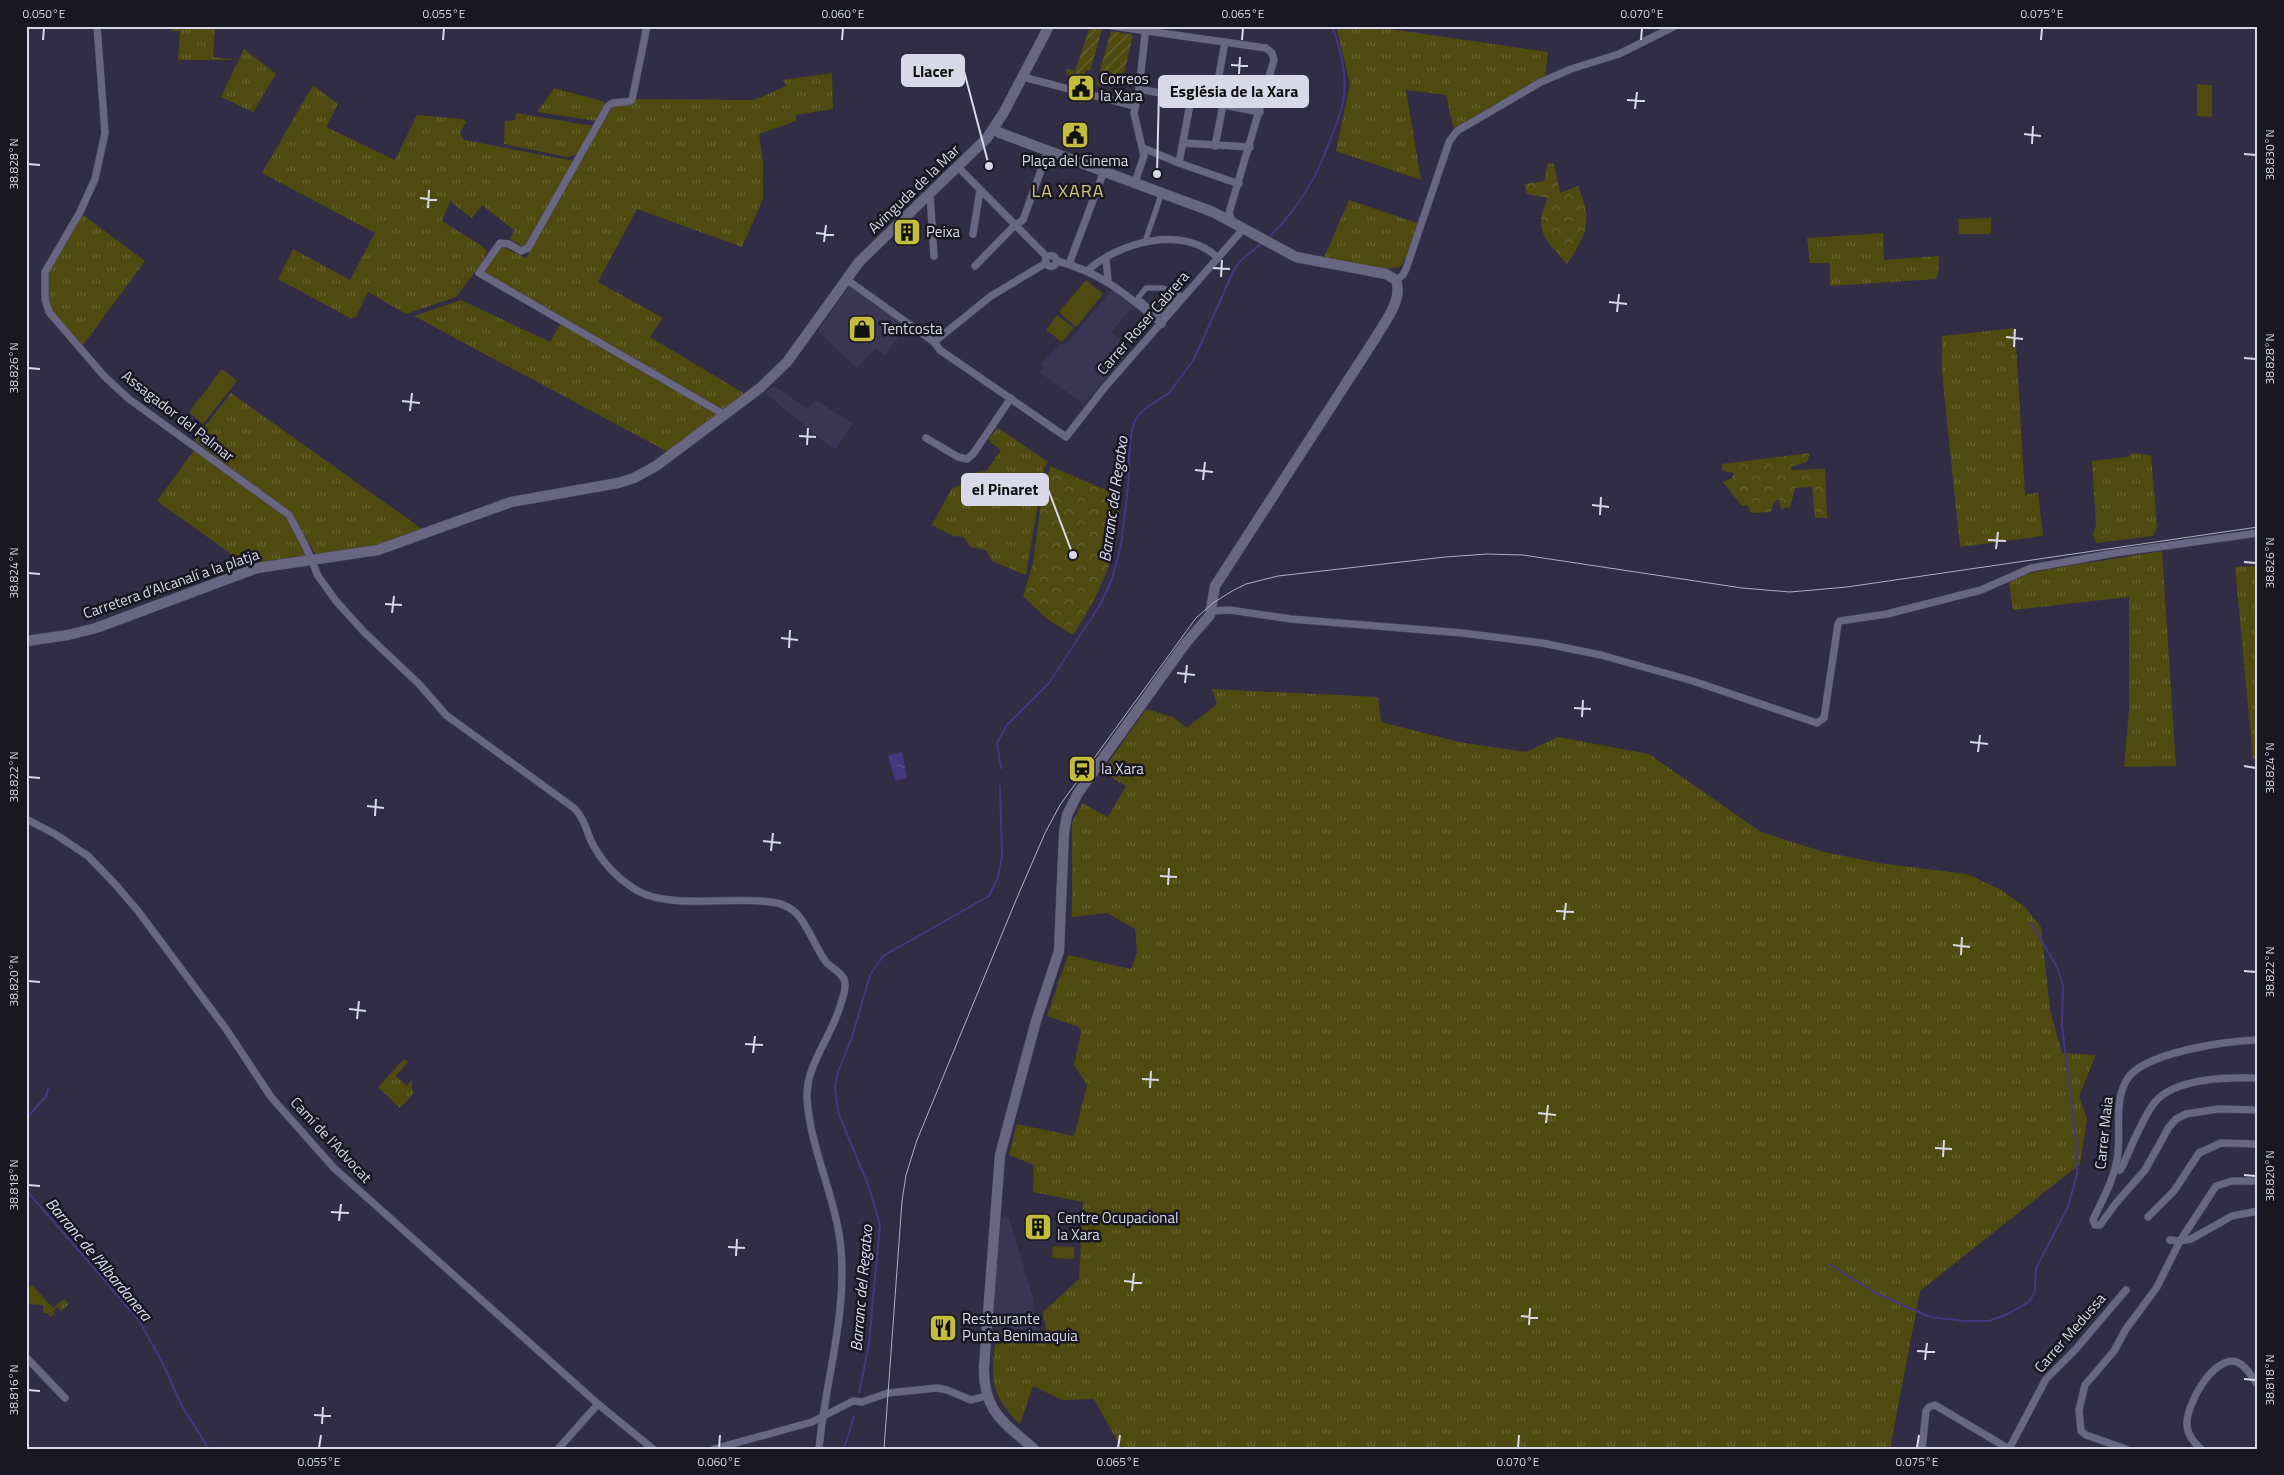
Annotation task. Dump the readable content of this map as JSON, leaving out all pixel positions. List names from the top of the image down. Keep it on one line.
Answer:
{"streets":{"main road":["Avinguda de la Mar","Carretera d’Alcanalí a la platja"],"street":["Carrer Roser Cabrera","Assagador del Palmar","Carrer Maia","Camí de l'Advocat","Carrer Medussa"]},"crossings":[["Avinguda de la Mar","Carretera d’Alcanalí a la platja"],["Assagador del Palmar","Carretera d’Alcanalí a la platja"]],"districts":["LA XARA"],"water":["Barranc del Regatxo","Barranc de l'Albardanera"],"places":{"public building":["Correos la Xara","Plaça del Cinema"],"other":["Llacer","Església de la Xara","el Pinaret"],"building":["Peixa","Centre Ocupacional la Xara"],"shop":["Tentcosta"],"station":["la Xara"],"restaurant":["Restaurante Punta Benimaquia"]},"coordinates":["0.050°E","0.055°E","0.060°E","0.065°E","0.070°E","0.075°E","38.830°N","38.828°N","38.826°N","38.824°N","38.822°N","38.820°N","38.818°N","38.816°N"]}
